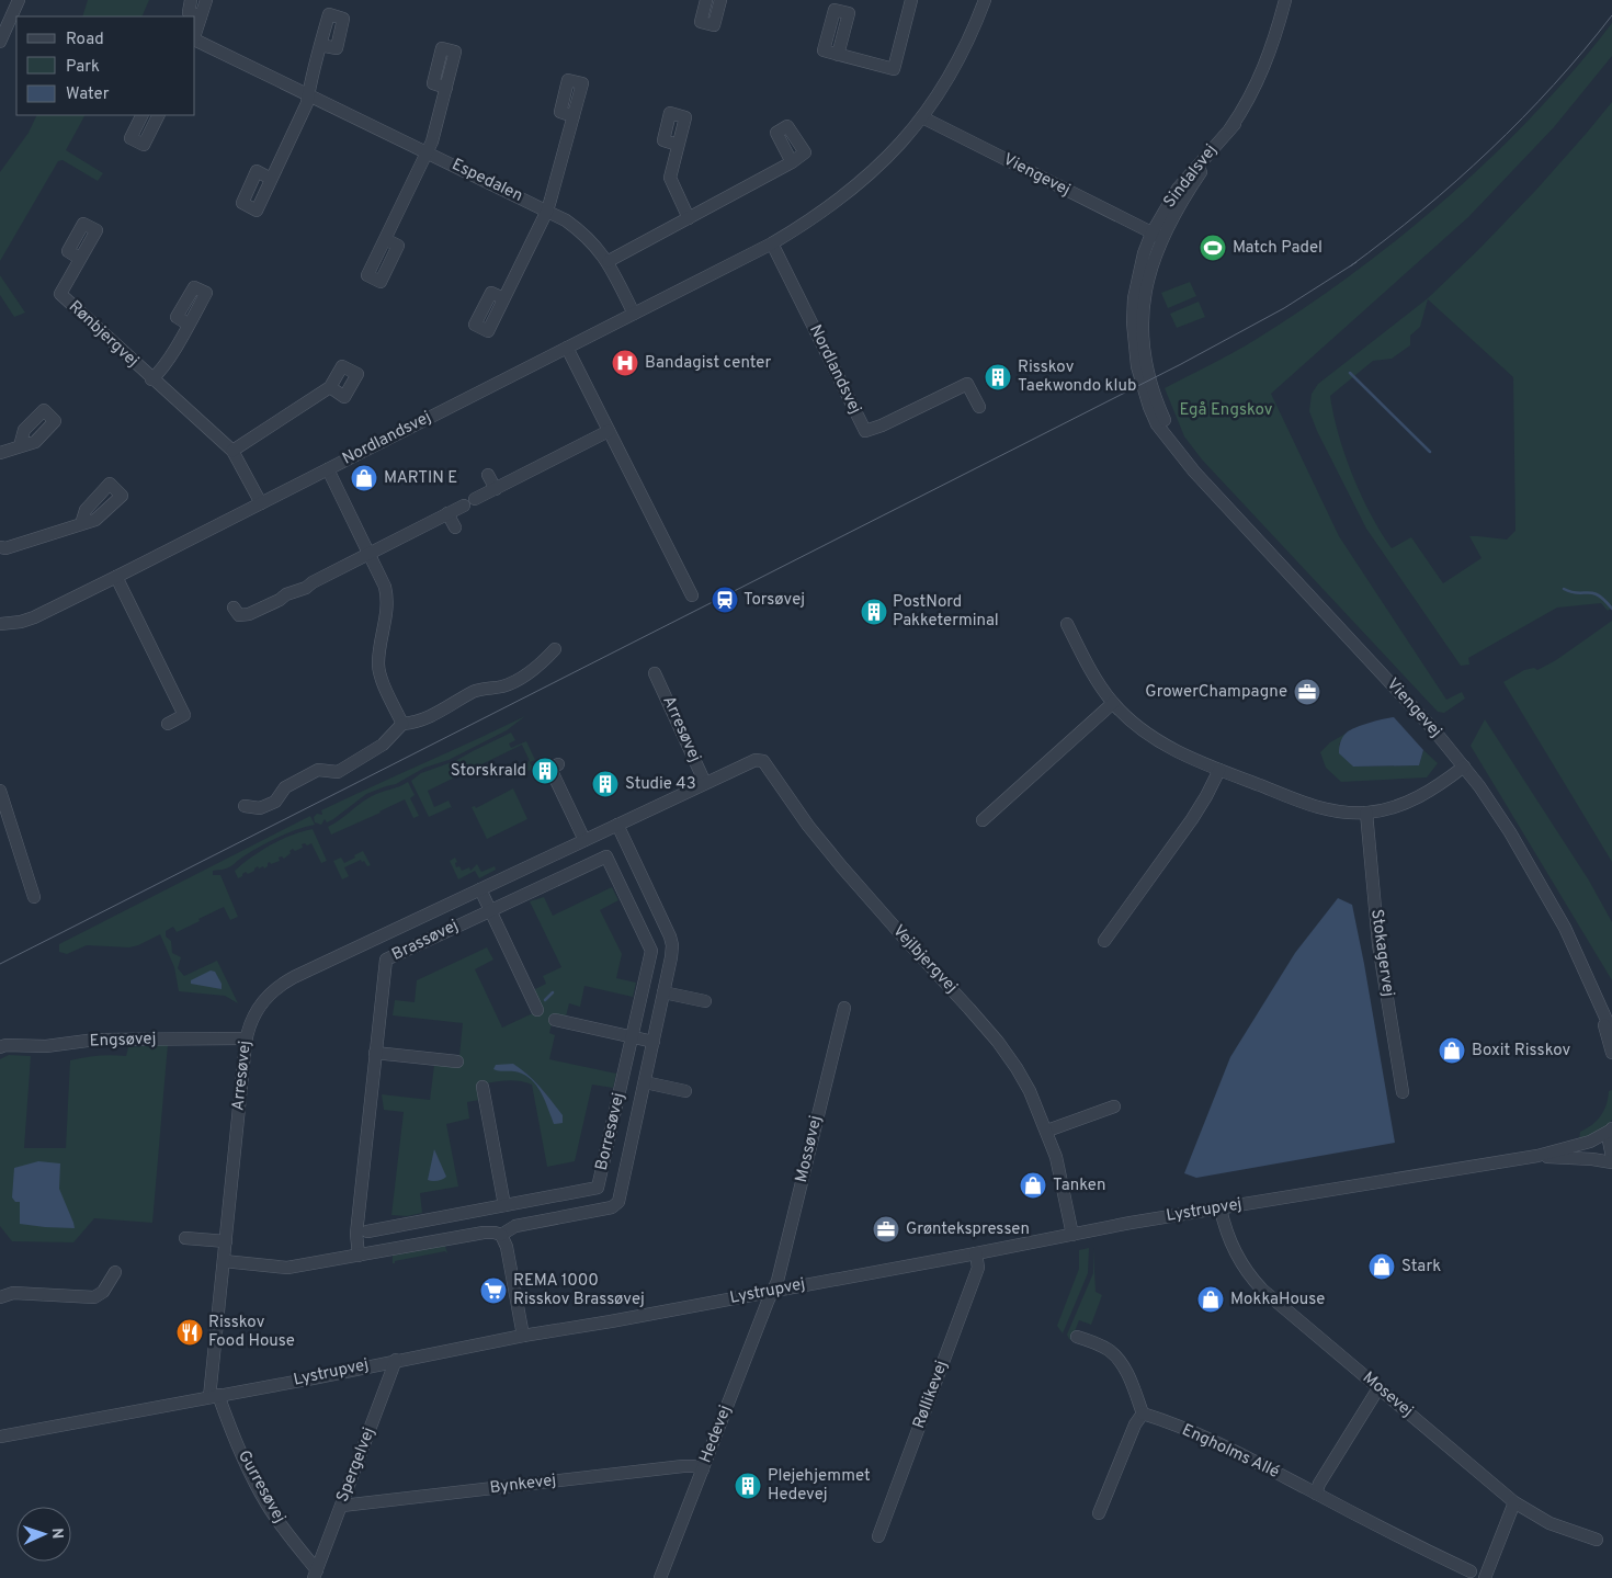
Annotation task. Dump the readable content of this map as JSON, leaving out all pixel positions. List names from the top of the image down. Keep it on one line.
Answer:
{"streets":{"street":["Viengevej","Sindalsvej","Espedalen","Rønbjergvej","Nordlandsvej","Arresøvej","Brassøvej","Stokagervej","Vejlbjergvej","Engsøvej","Borresøvej","Mossøvej","Lystrupvej","Røllikevej","Mosevej","Hedevej","Engholms Allé","Spergelvej","Bynkevej","Gurresøvej"]},"crossings":[["Viengevej","Sindalsvej"],["Viengevej","Nordlandsvej"],["Espedalen","Nordlandsvej"],["Rønbjergvej","Nordlandsvej"],["Arresøvej","Vejlbjergvej"],["Arresøvej","Engsøvej"],["Arresøvej","Borresøvej"],["Arresøvej","Lystrupvej"],["Arresøvej","Gurresøvej"],["Brassøvej","Borresøvej"],["Vejlbjergvej","Lystrupvej"],["Mossøvej","Lystrupvej"],["Mossøvej","Hedevej"],["Lystrupvej","Røllikevej"],["Lystrupvej","Mosevej"],["Lystrupvej","Hedevej"],["Lystrupvej","Spergelvej"],["Lystrupvej","Gurresøvej"],["Hedevej","Bynkevej"],["Spergelvej","Bynkevej"],["Spergelvej","Gurresøvej"]],"parks":["Egå Engskov"],"places":{"sports":["Match Padel"],"hospital":["Bandagist center"],"building":["Risskov Taekwondo klub","PostNord Pakketerminal","Storskrald","Studie 43","Plejehjemmet Hedevej"],"shop":["MARTIN E","Boxit Risskov","Tanken","Stark","MokkaHouse"],"station":["Torsøvej"],"office":["GrowerChampagne","Grøntekspressen"],"supermarket":["REMA 1000 Risskov Brassøvej"],"restaurant":["Risskov Food House"]},"legend":["Road","Park","Water"],"north":"right"}
